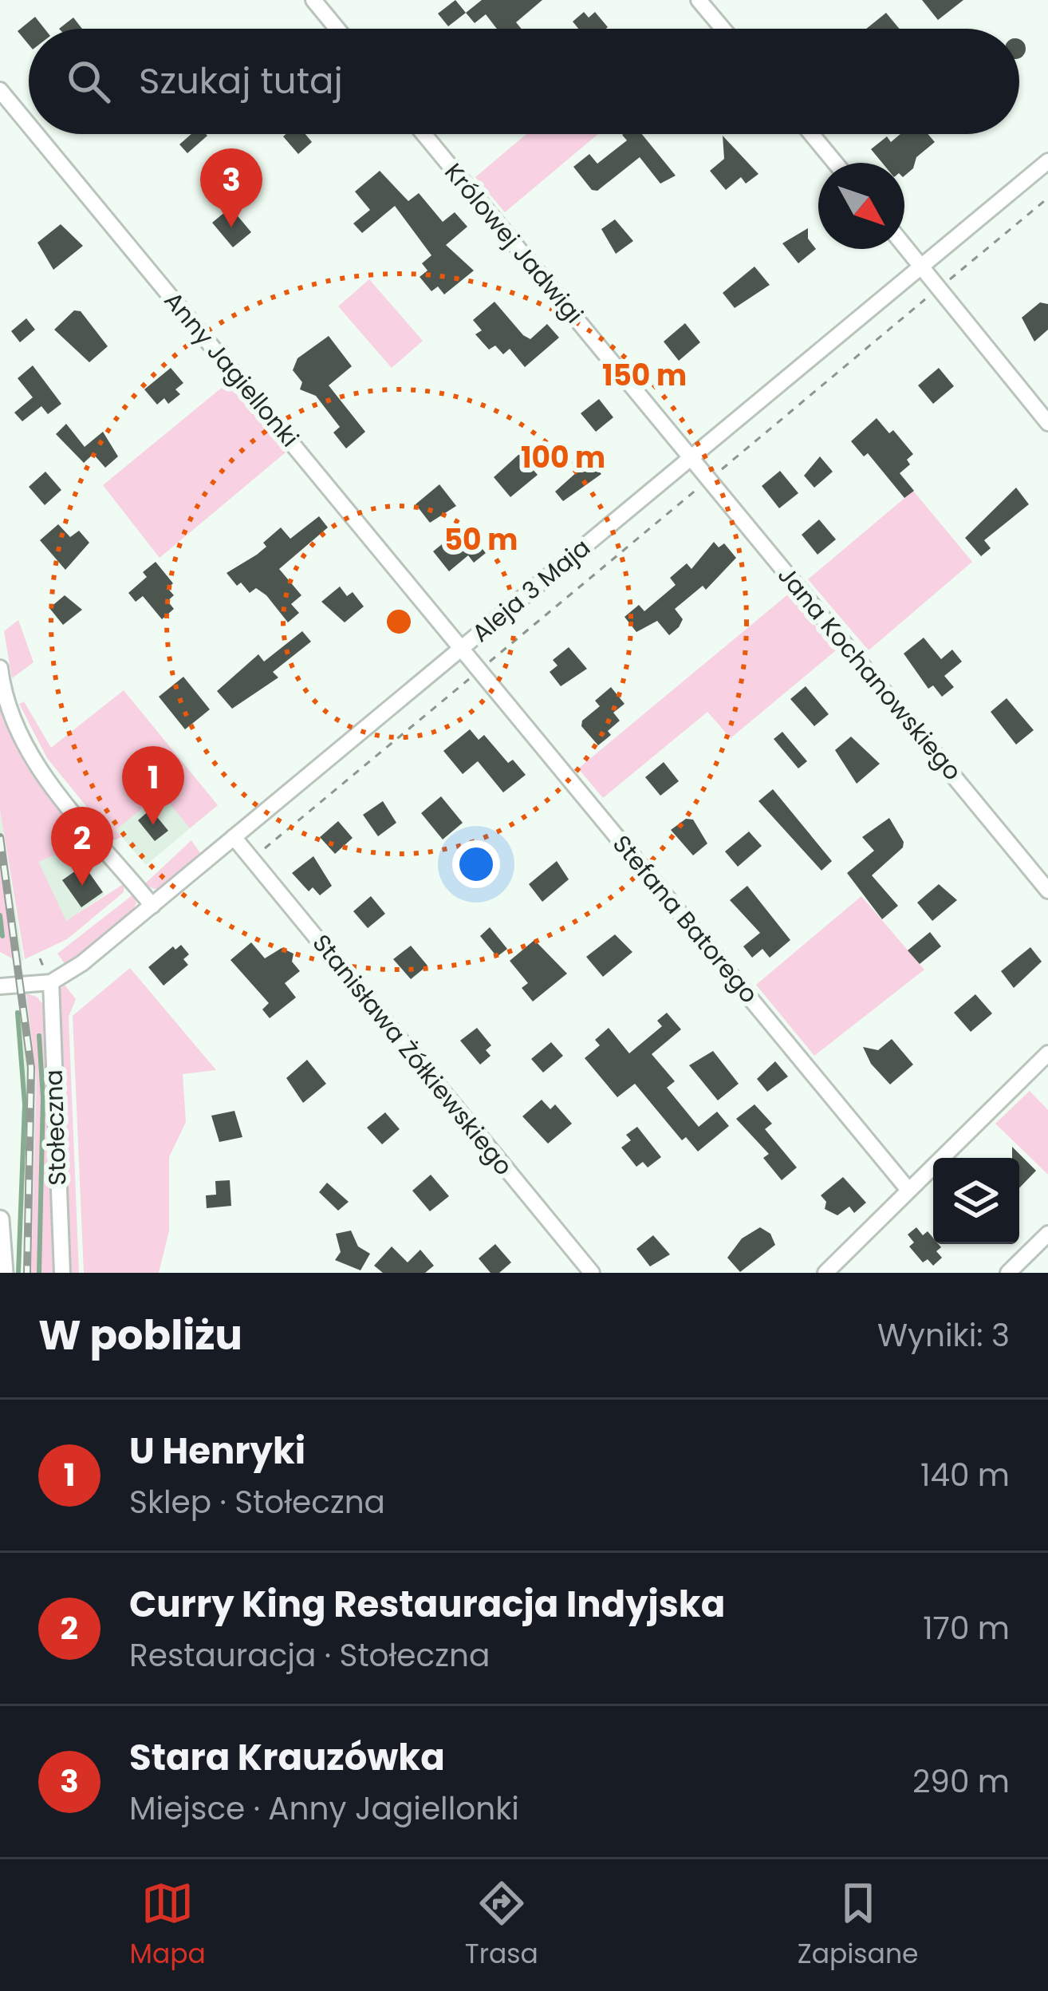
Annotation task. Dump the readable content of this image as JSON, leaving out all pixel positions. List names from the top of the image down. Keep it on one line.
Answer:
{"streets":{"street":["Królowej Jadwigi","Anny Jagiellonki","Aleja 3 Maja","Jana Kochanowskiego","Stefana Batorego","Stanisława Żółkiewskiego","Stołeczna"]},"crossings":[["Królowej Jadwigi","Aleja 3 Maja"],["Królowej Jadwigi","Jana Kochanowskiego"],["Anny Jagiellonki","Aleja 3 Maja"],["Anny Jagiellonki","Stefana Batorego"],["Aleja 3 Maja","Jana Kochanowskiego"],["Aleja 3 Maja","Stefana Batorego"],["Aleja 3 Maja","Stanisława Żółkiewskiego"],["Aleja 3 Maja","Stołeczna"]],"north":"bottom right","page":{"search":"Szukaj tutaj","pins":["3","1","2"],"heading":["W pobliżu","Wyniki: 3"],"list":[{"mark":"1","name":"U Henryki","note":"Sklep · Stołeczna","value":"140 m"},{"mark":"2","name":"Curry King Restauracja Indyjska","note":"Restauracja · Stołeczna","value":"170 m"},{"mark":"3","name":"Stara Krauzówka","note":"Miejsce · Anny Jagiellonki","value":"290 m"}],"nav":["Mapa","Trasa","Zapisane"]},"rings":["150 m","100 m","50 m"]}
